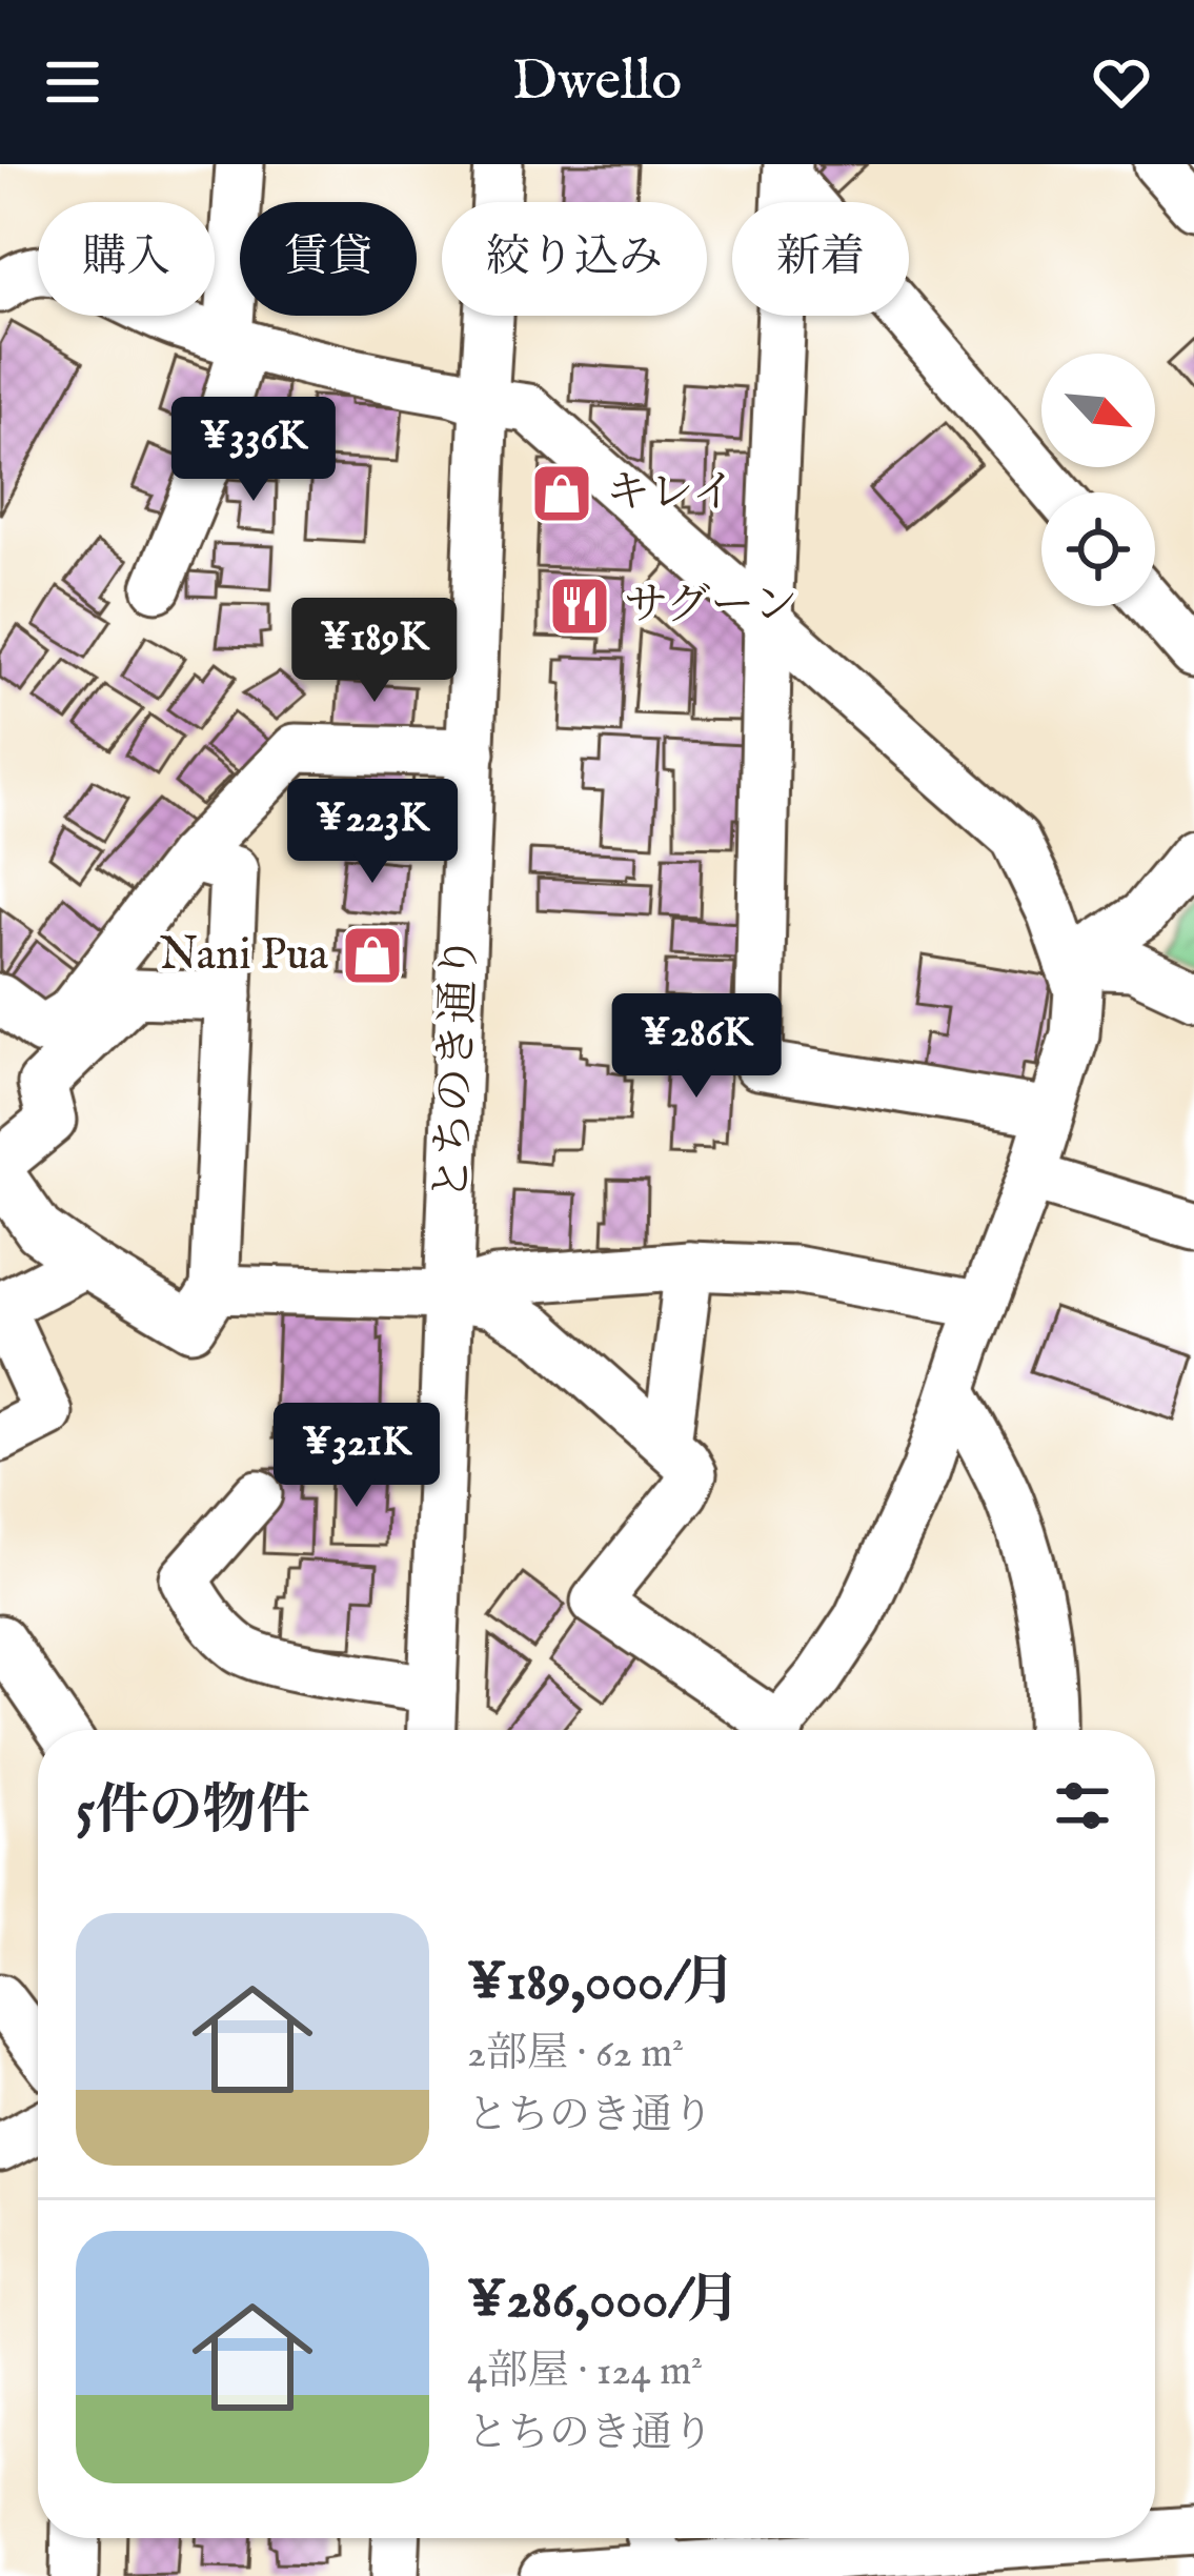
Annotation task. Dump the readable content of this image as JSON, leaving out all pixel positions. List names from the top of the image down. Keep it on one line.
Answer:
{"streets":{"street":["とちのき通り"]},"places":{"shop":["キレイ","Nani Pua"],"restaurant":["サグーン"]},"north":"bottom right","page":{"header":"Dwello","chip":["購入","賃貸","絞り込み","新着"],"price":["¥336K","¥189K","¥223K","¥286K","¥321K"],"heading":"5件の物件","list":[{"name":"¥189,000/月","note":"2部屋 · 62 m² · とちのき通り"},{"name":"¥286,000/月","note":"4部屋 · 124 m² · とちのき通り"}]}}
